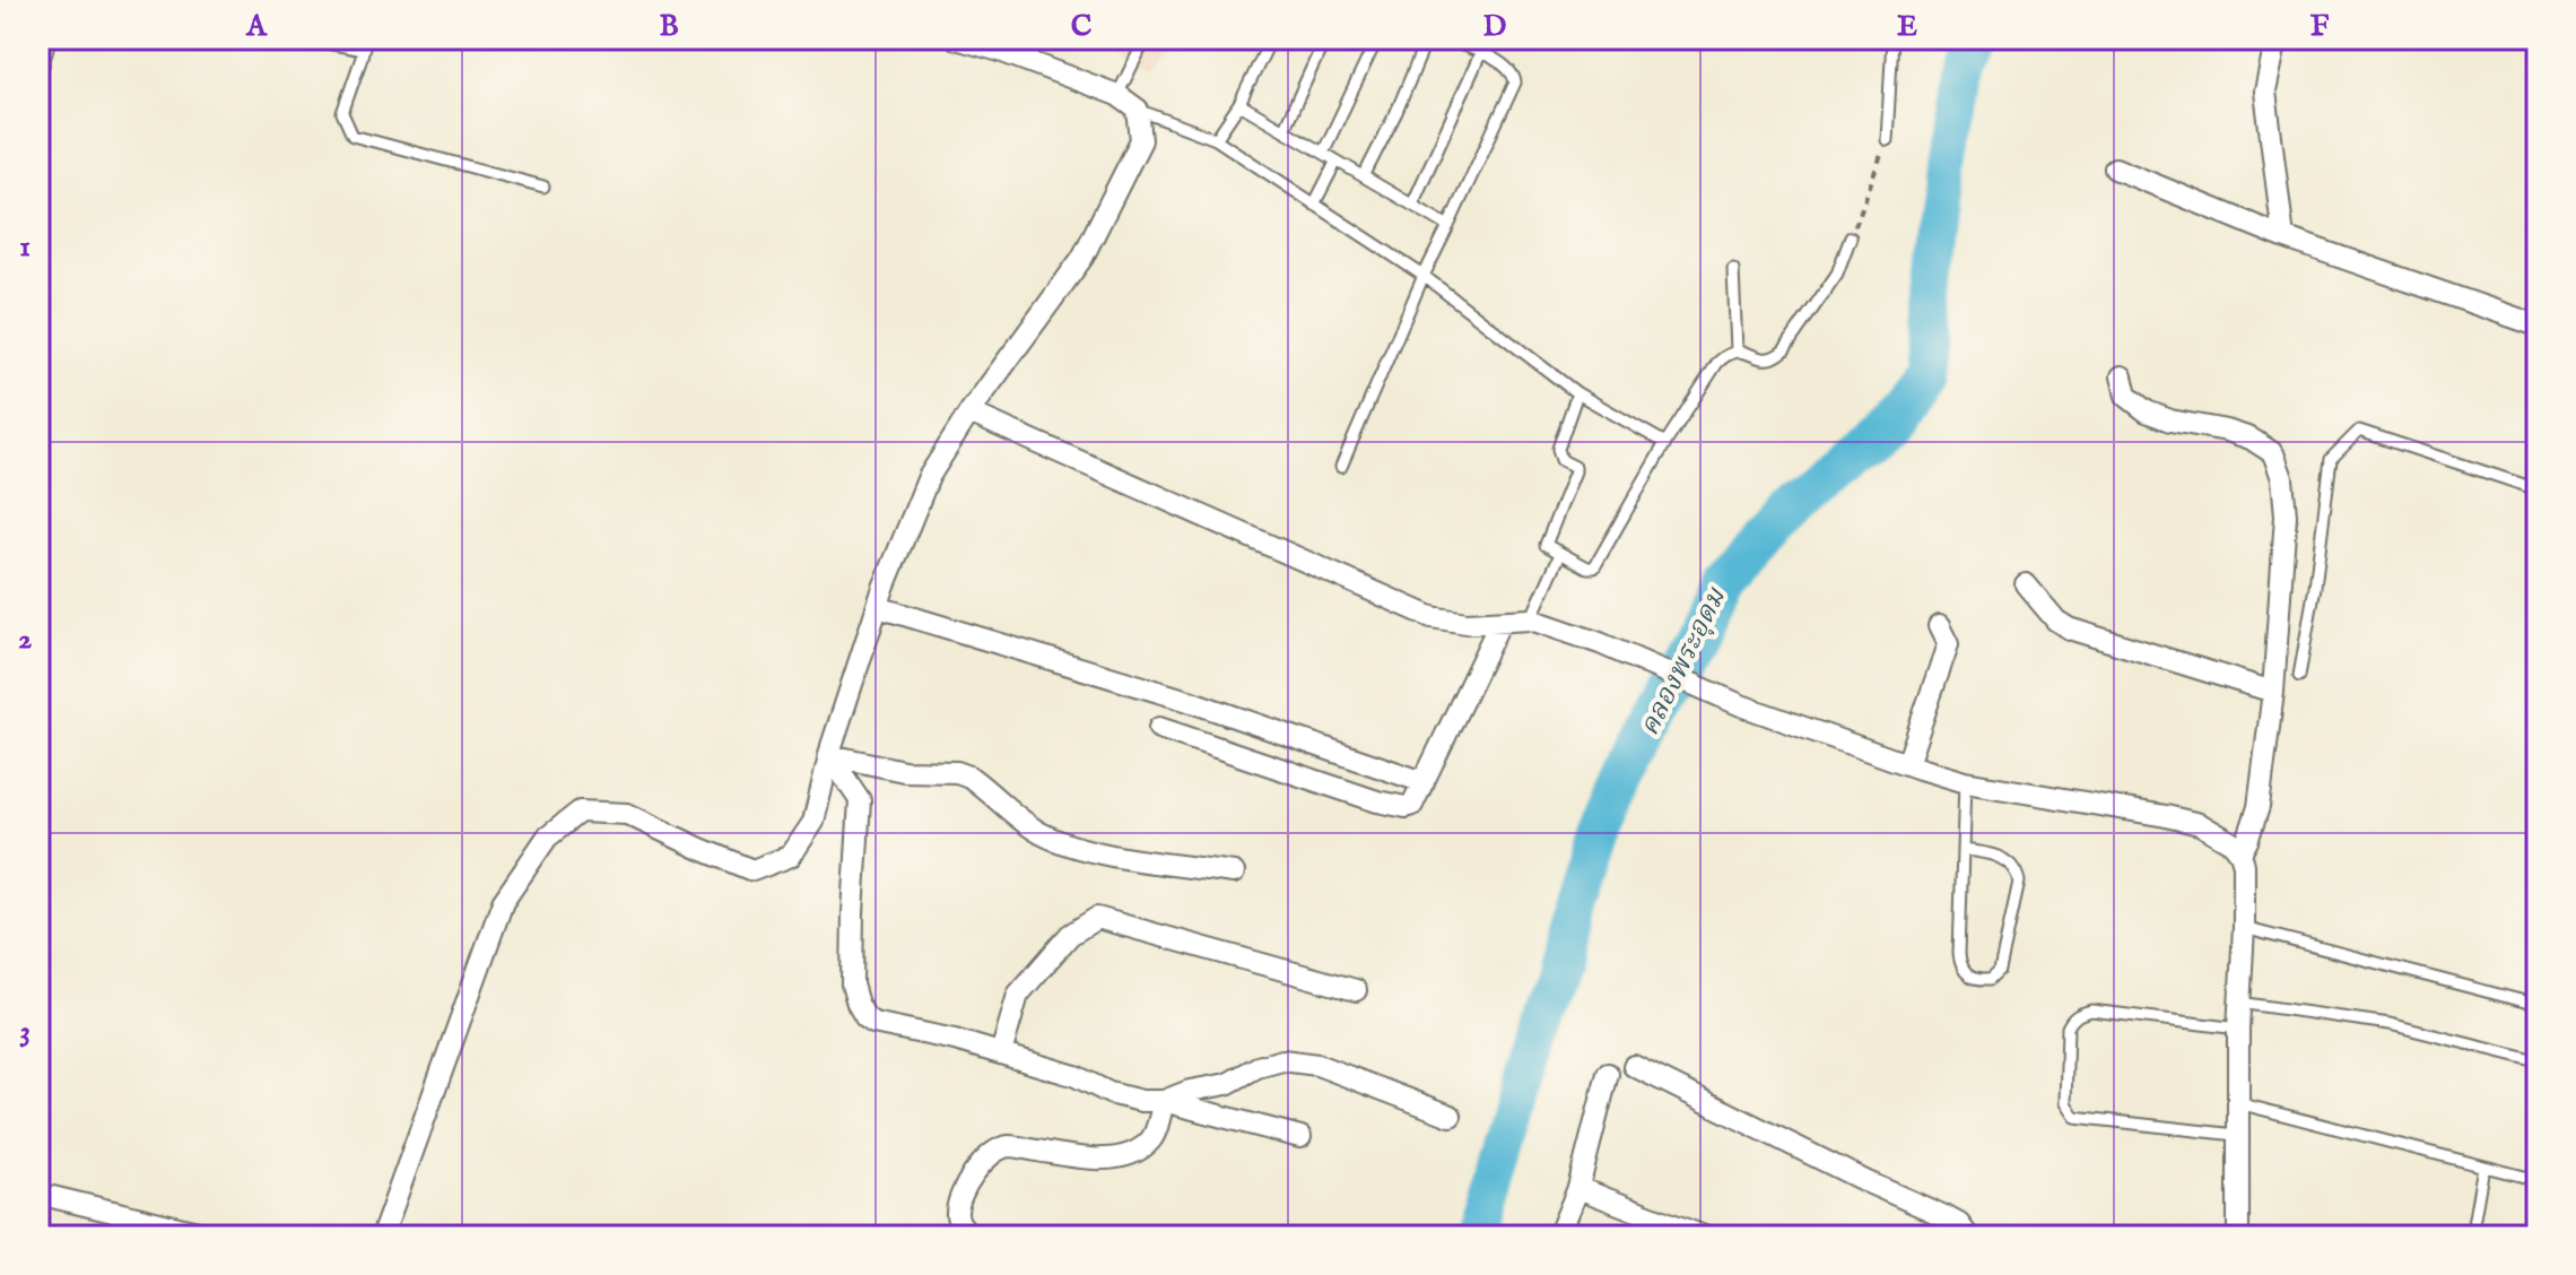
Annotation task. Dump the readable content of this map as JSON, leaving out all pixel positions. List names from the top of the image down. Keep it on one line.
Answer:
{"water":["คลองพระอุดม"],"grid":{"columns":["A","B","C","D","E","F"],"rows":["1","2","3"]}}
